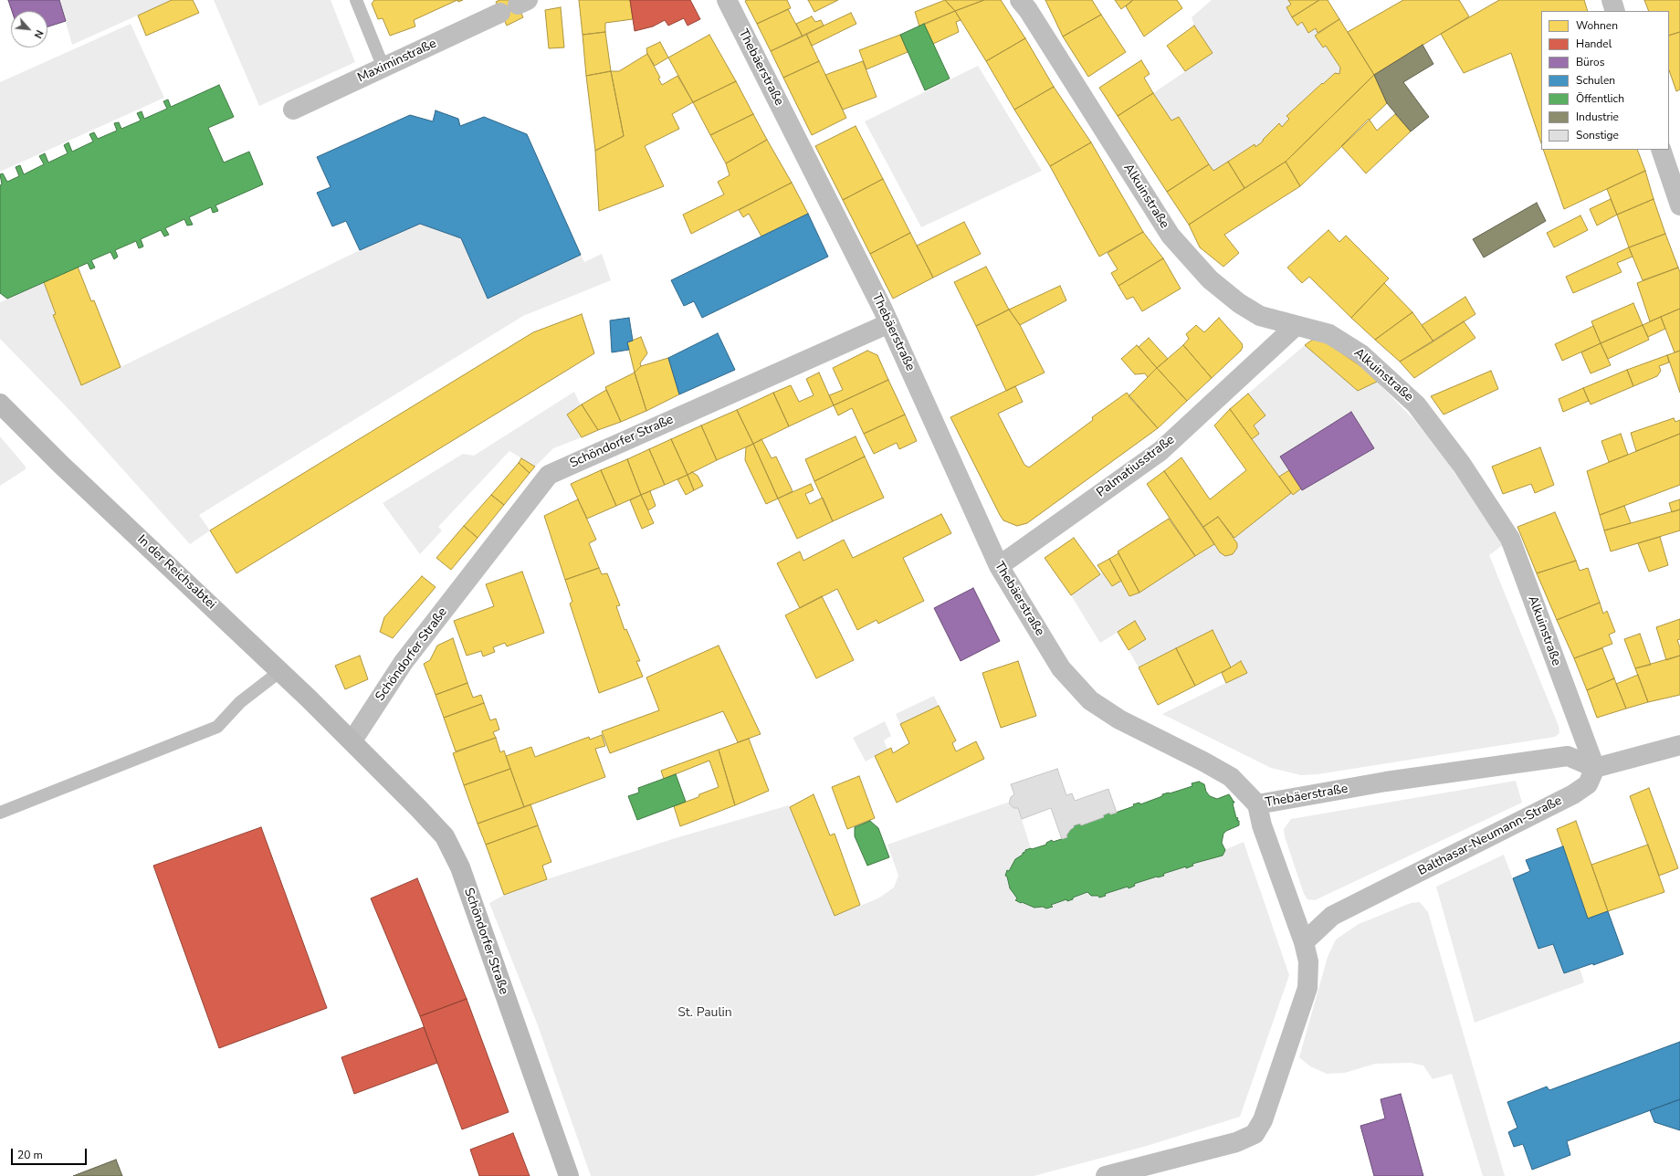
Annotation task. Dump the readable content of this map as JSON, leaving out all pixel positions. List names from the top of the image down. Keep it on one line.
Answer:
{"streets":{"main road":["Schöndorfer Straße","In der Reichsabtei"],"street":["Maximinstraße","Thebäerstraße","Alkuinstraße","Palmatiusstraße","Balthasar-Neumann-Straße"]},"crossings":[["Thebäerstraße","Alkuinstraße"],["Thebäerstraße","Schöndorfer Straße"],["Thebäerstraße","Palmatiusstraße"],["Thebäerstraße","Balthasar-Neumann-Straße"],["Alkuinstraße","Palmatiusstraße"],["Alkuinstraße","Balthasar-Neumann-Straße"],["Schöndorfer Straße","In der Reichsabtei"]],"parks":["St. Paulin"],"legend":["Wohnen","Handel","Büros","Schulen","Öffentlich","Industrie","Sonstige"],"scale_bar":"20 m","north":"bottom right"}
